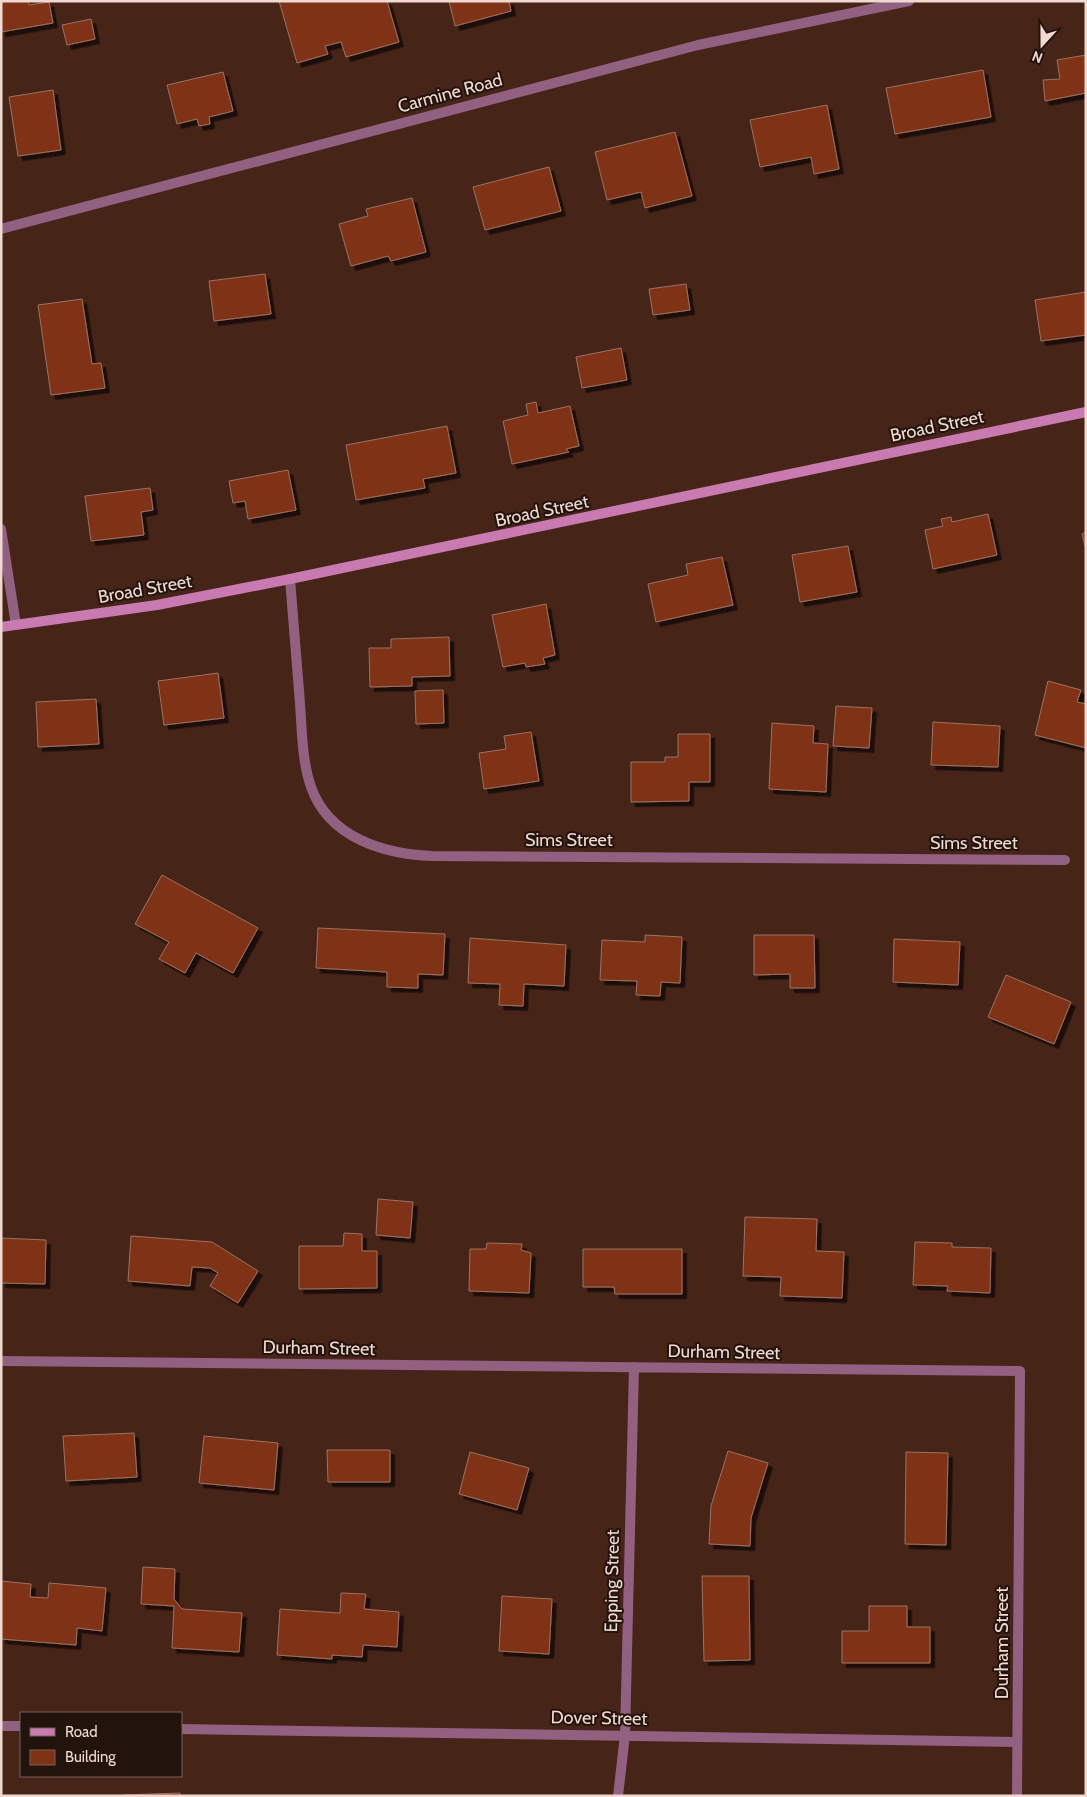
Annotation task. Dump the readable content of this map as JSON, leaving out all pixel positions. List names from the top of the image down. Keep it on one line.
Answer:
{"streets":{"main road":["Broad Street"],"street":["Carmine Road","Sims Street","Durham Street","Epping Street","Dover Street"]},"crossings":[["Broad Street","Sims Street"],["Durham Street","Epping Street"],["Durham Street","Dover Street"],["Epping Street","Dover Street"]],"legend":["Road","Building"],"north":"bottom"}
